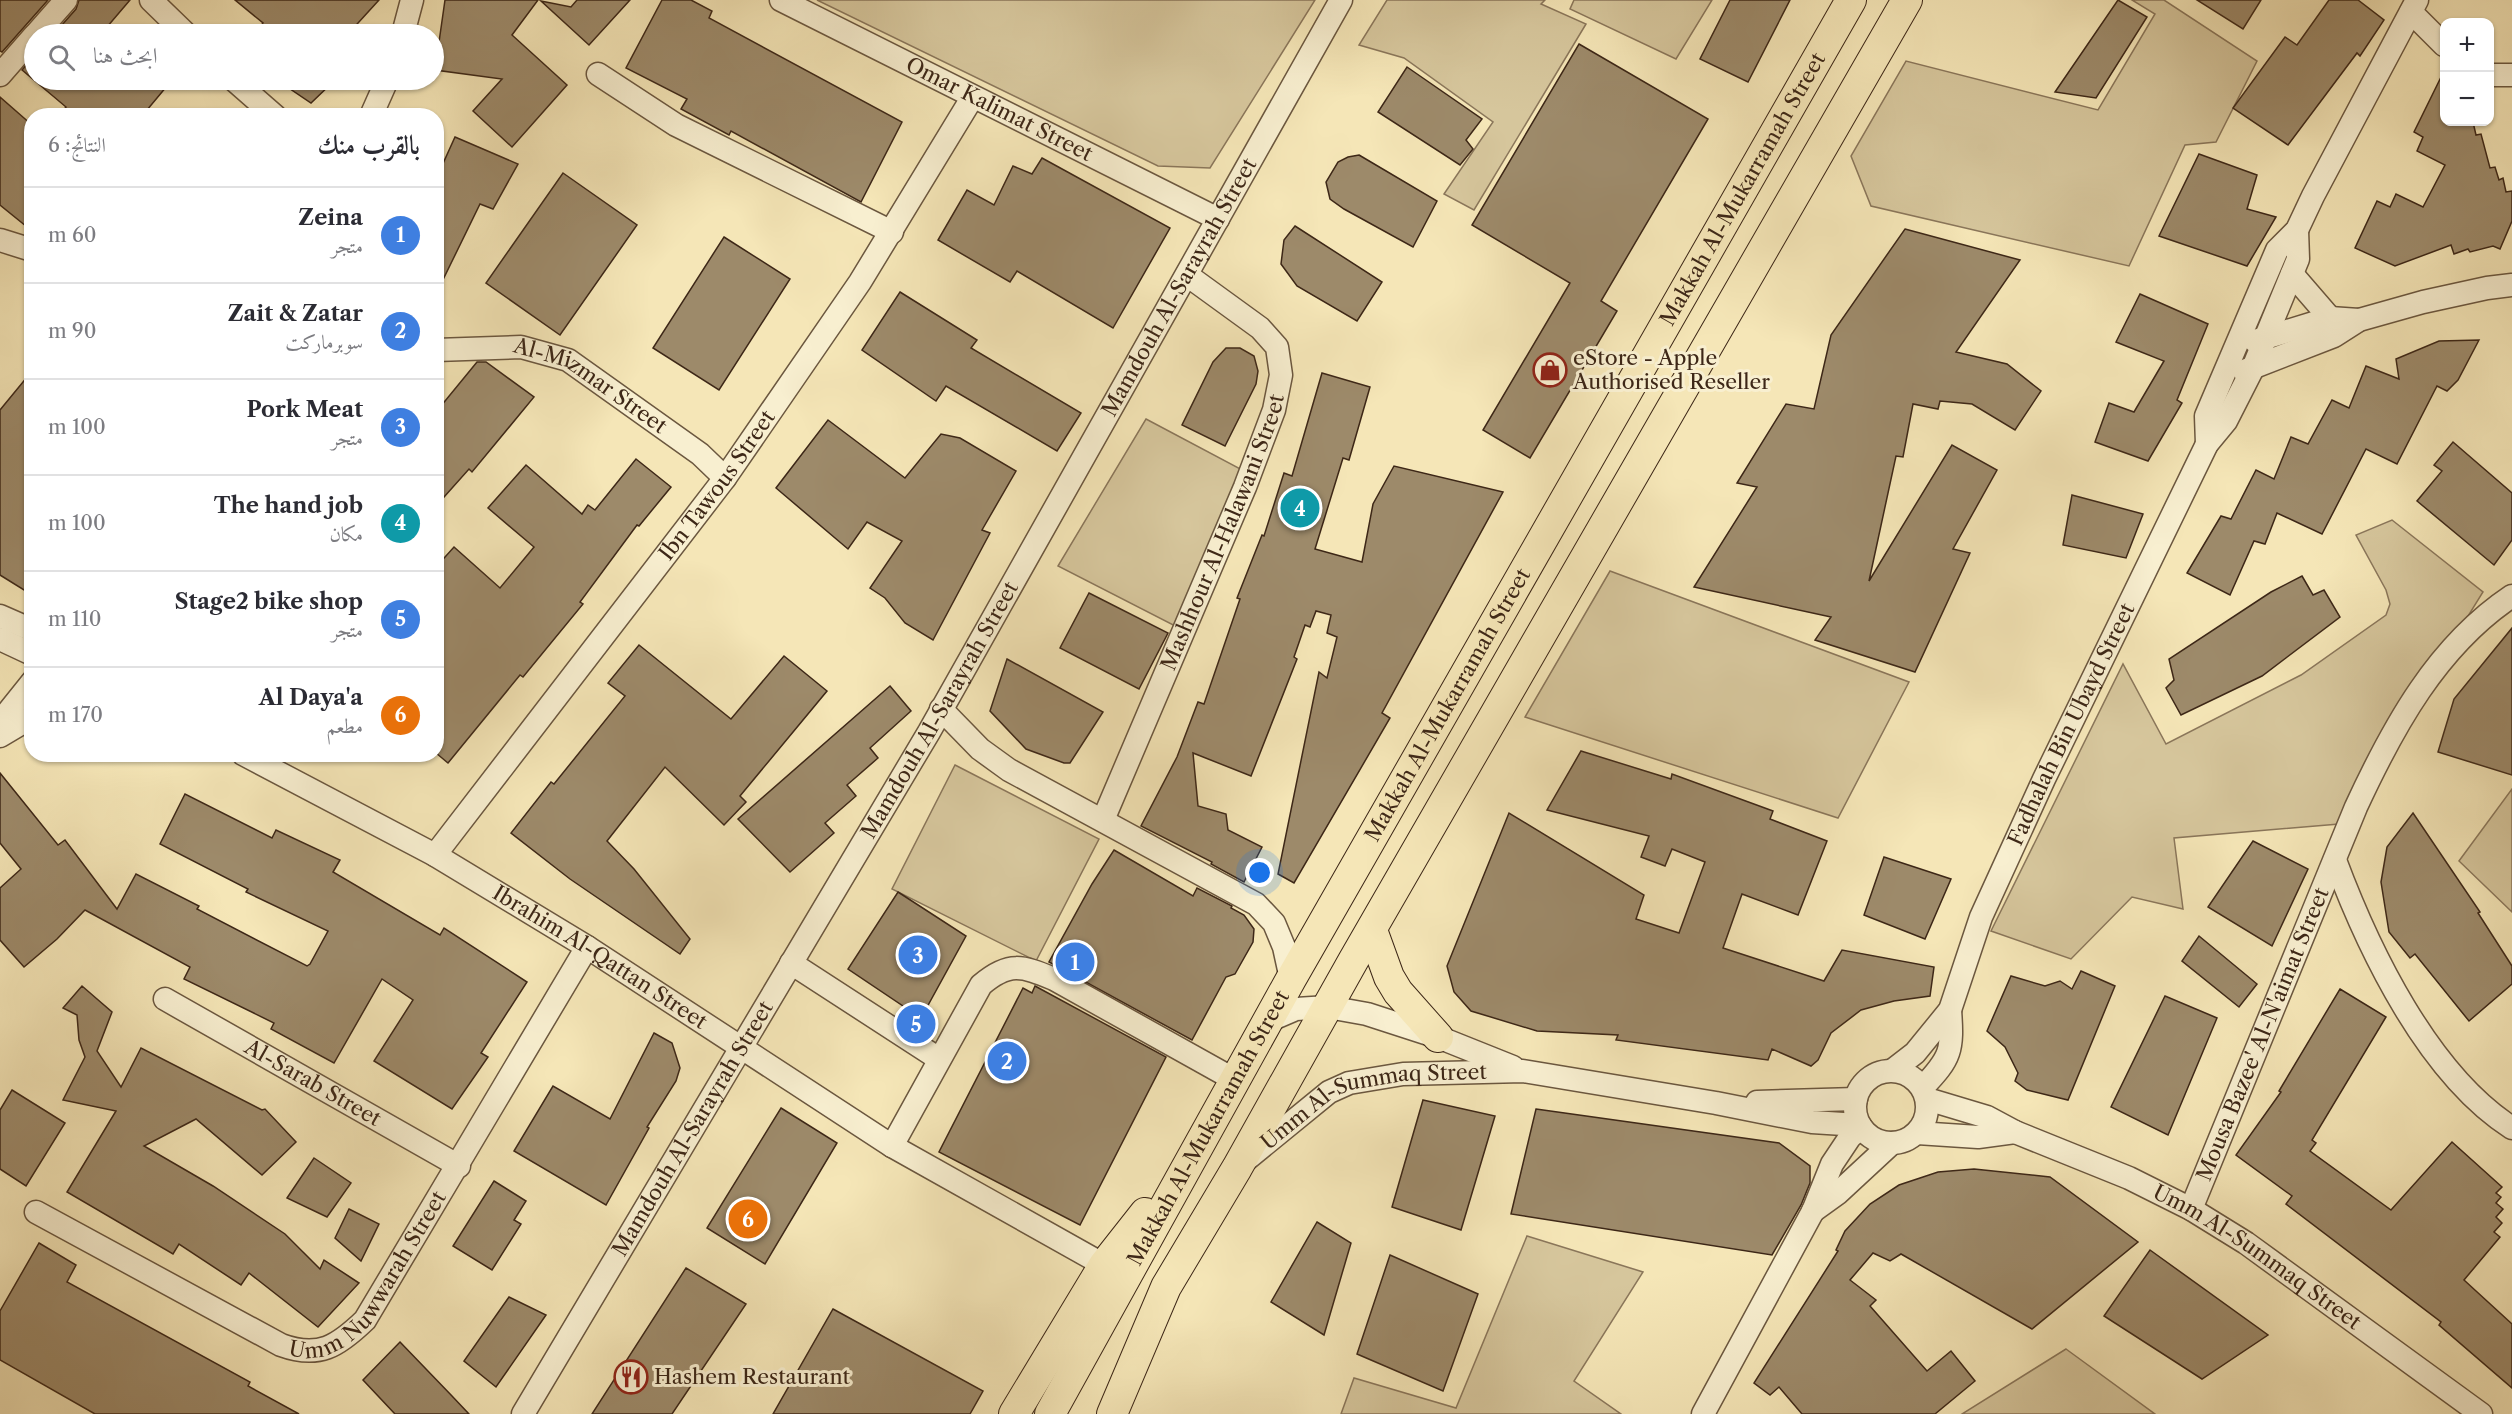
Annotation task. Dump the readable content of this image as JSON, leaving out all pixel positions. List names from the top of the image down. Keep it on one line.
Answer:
{"streets":{"main road":["Makkah Al-Mukarramah Street"],"street":["Omar Kalimat Street","Mamdouh Al-Sarayrah Street","Al-Mizmar Street","Ibn Tawous Street","Mashhour Al-Halawani Street","Fadhalah Bin Ubayd Street","Ibrahim Al-Qattan Street","Mousa Bazee' Al-N'aimat Street","Al-Sarab Street","Umm Al-Summaq Street","Umm Nuwwarah Street"]},"crossings":[["Omar Kalimat Street","Mamdouh Al-Sarayrah Street"],["Omar Kalimat Street","Ibn Tawous Street"],["Makkah Al-Mukarramah Street","Umm Al-Summaq Street"],["Mamdouh Al-Sarayrah Street","Mashhour Al-Halawani Street"],["Mamdouh Al-Sarayrah Street","Ibrahim Al-Qattan Street"],["Al-Mizmar Street","Ibn Tawous Street"],["Ibn Tawous Street","Ibrahim Al-Qattan Street"],["Fadhalah Bin Ubayd Street","Umm Al-Summaq Street"],["Ibrahim Al-Qattan Street","Umm Nuwwarah Street"],["Mousa Bazee' Al-N'aimat Street","Umm Al-Summaq Street"],["Al-Sarab Street","Umm Nuwwarah Street"]],"places":{"shop":["eStore - Apple Authorised Reseller"],"restaurant":["Hashem Restaurant"]},"page":{"map_buttons":["+","−"],"search":"ابحث هنا","heading":["بالقرب منك","النتائج: 6"],"list":[{"mark":"1","name":"Zeina","note":"متجر","value":"60 m"},{"mark":"2","name":"Zait & Zatar","note":"سوبرماركت","value":"90 m"},{"mark":"3","name":"Pork Meat","note":"متجر","value":"100 m"},{"mark":"4","name":"The hand job","note":"مكان","value":"100 m"},{"mark":"5","name":"Stage2 bike shop","note":"متجر","value":"110 m"},{"mark":"6","name":"Al Daya'a","note":"مطعم","value":"170 m"}],"pins":["4","3","1","5","2","6"]}}
